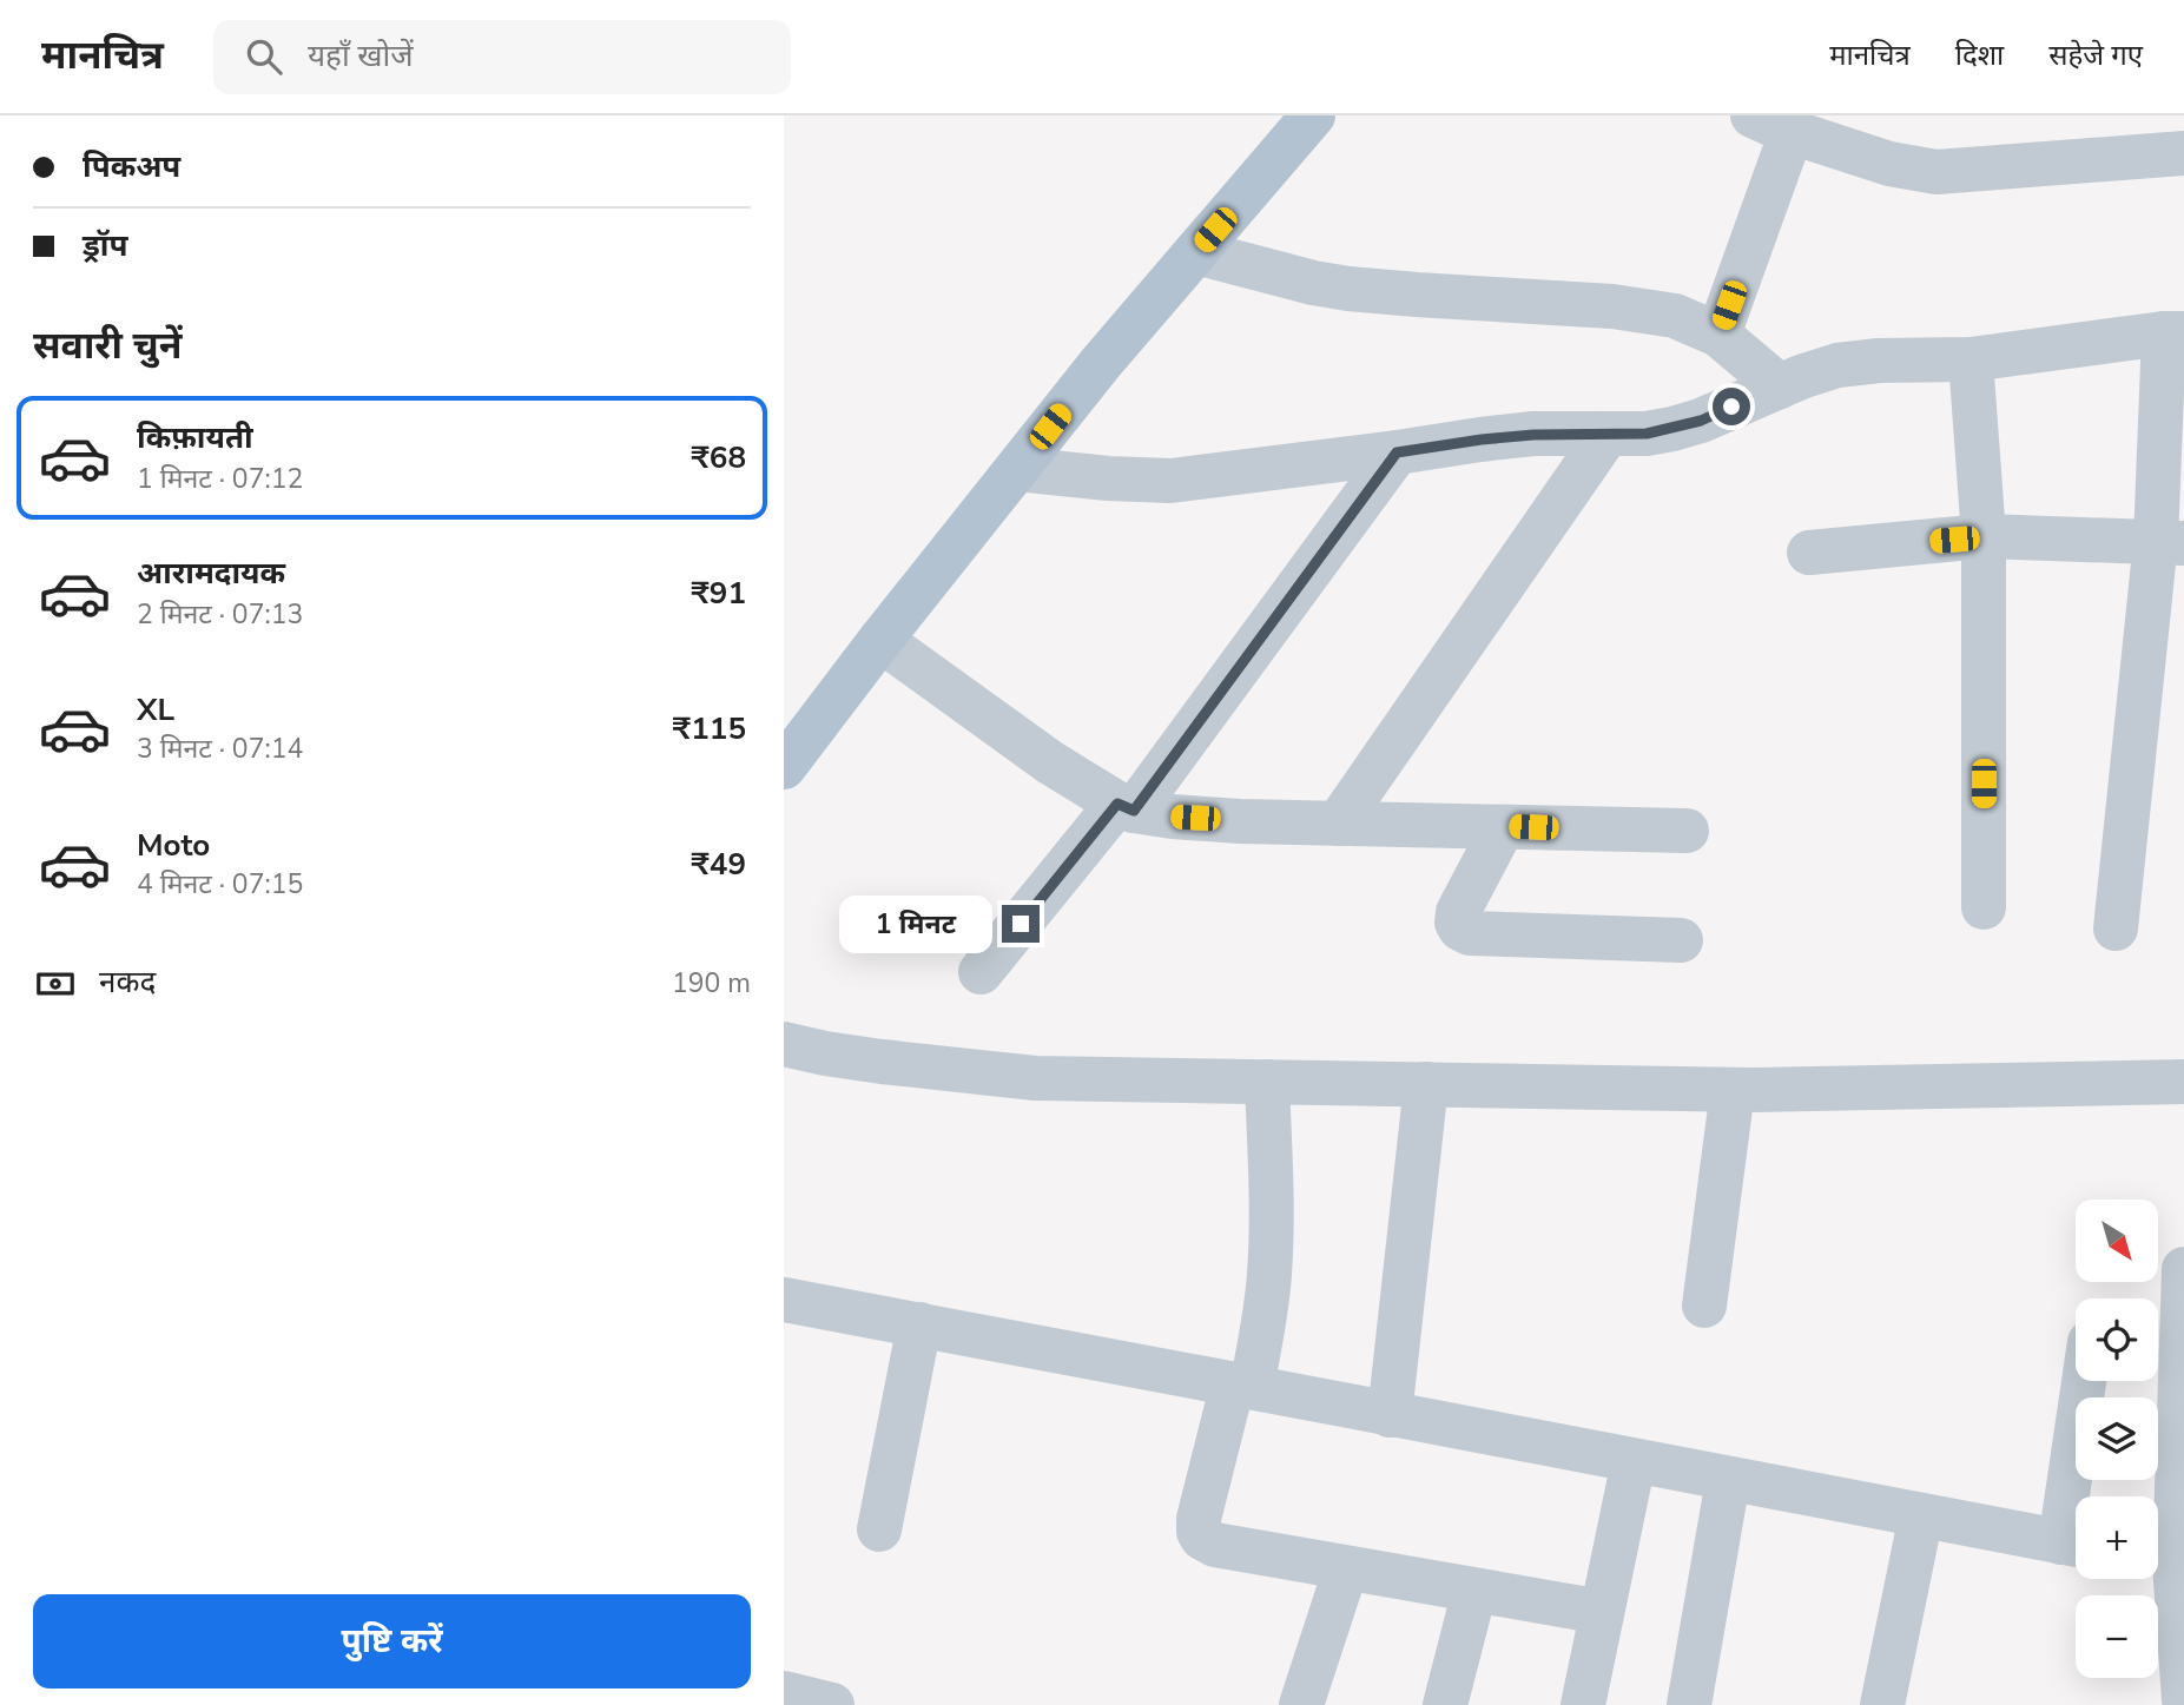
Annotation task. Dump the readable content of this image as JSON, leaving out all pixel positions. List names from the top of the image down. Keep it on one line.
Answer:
{"north":"bottom right","page":{"header":"मानचित्र","search":"यहाँ खोजें","nav":["मानचित्र","दिशा","सहेजे गए"],"banner":["पिकअप","ड्रॉप"],"heading":"सवारी चुनें","list":[{"name":"किफ़ायती","note":"1 मिनट · 07:12","value":"₹68"},{"name":"आरामदायक","note":"2 मिनट · 07:13","value":"₹91"},{"name":"XL","note":"3 मिनट · 07:14","value":"₹115"},{"name":"Moto","note":"4 मिनट · 07:15","value":"₹49"}],"bubble":"1 मिनट","pay":["नकद","190 m"],"map_buttons":["+","−"],"buttons":"पुष्टि करें"}}
